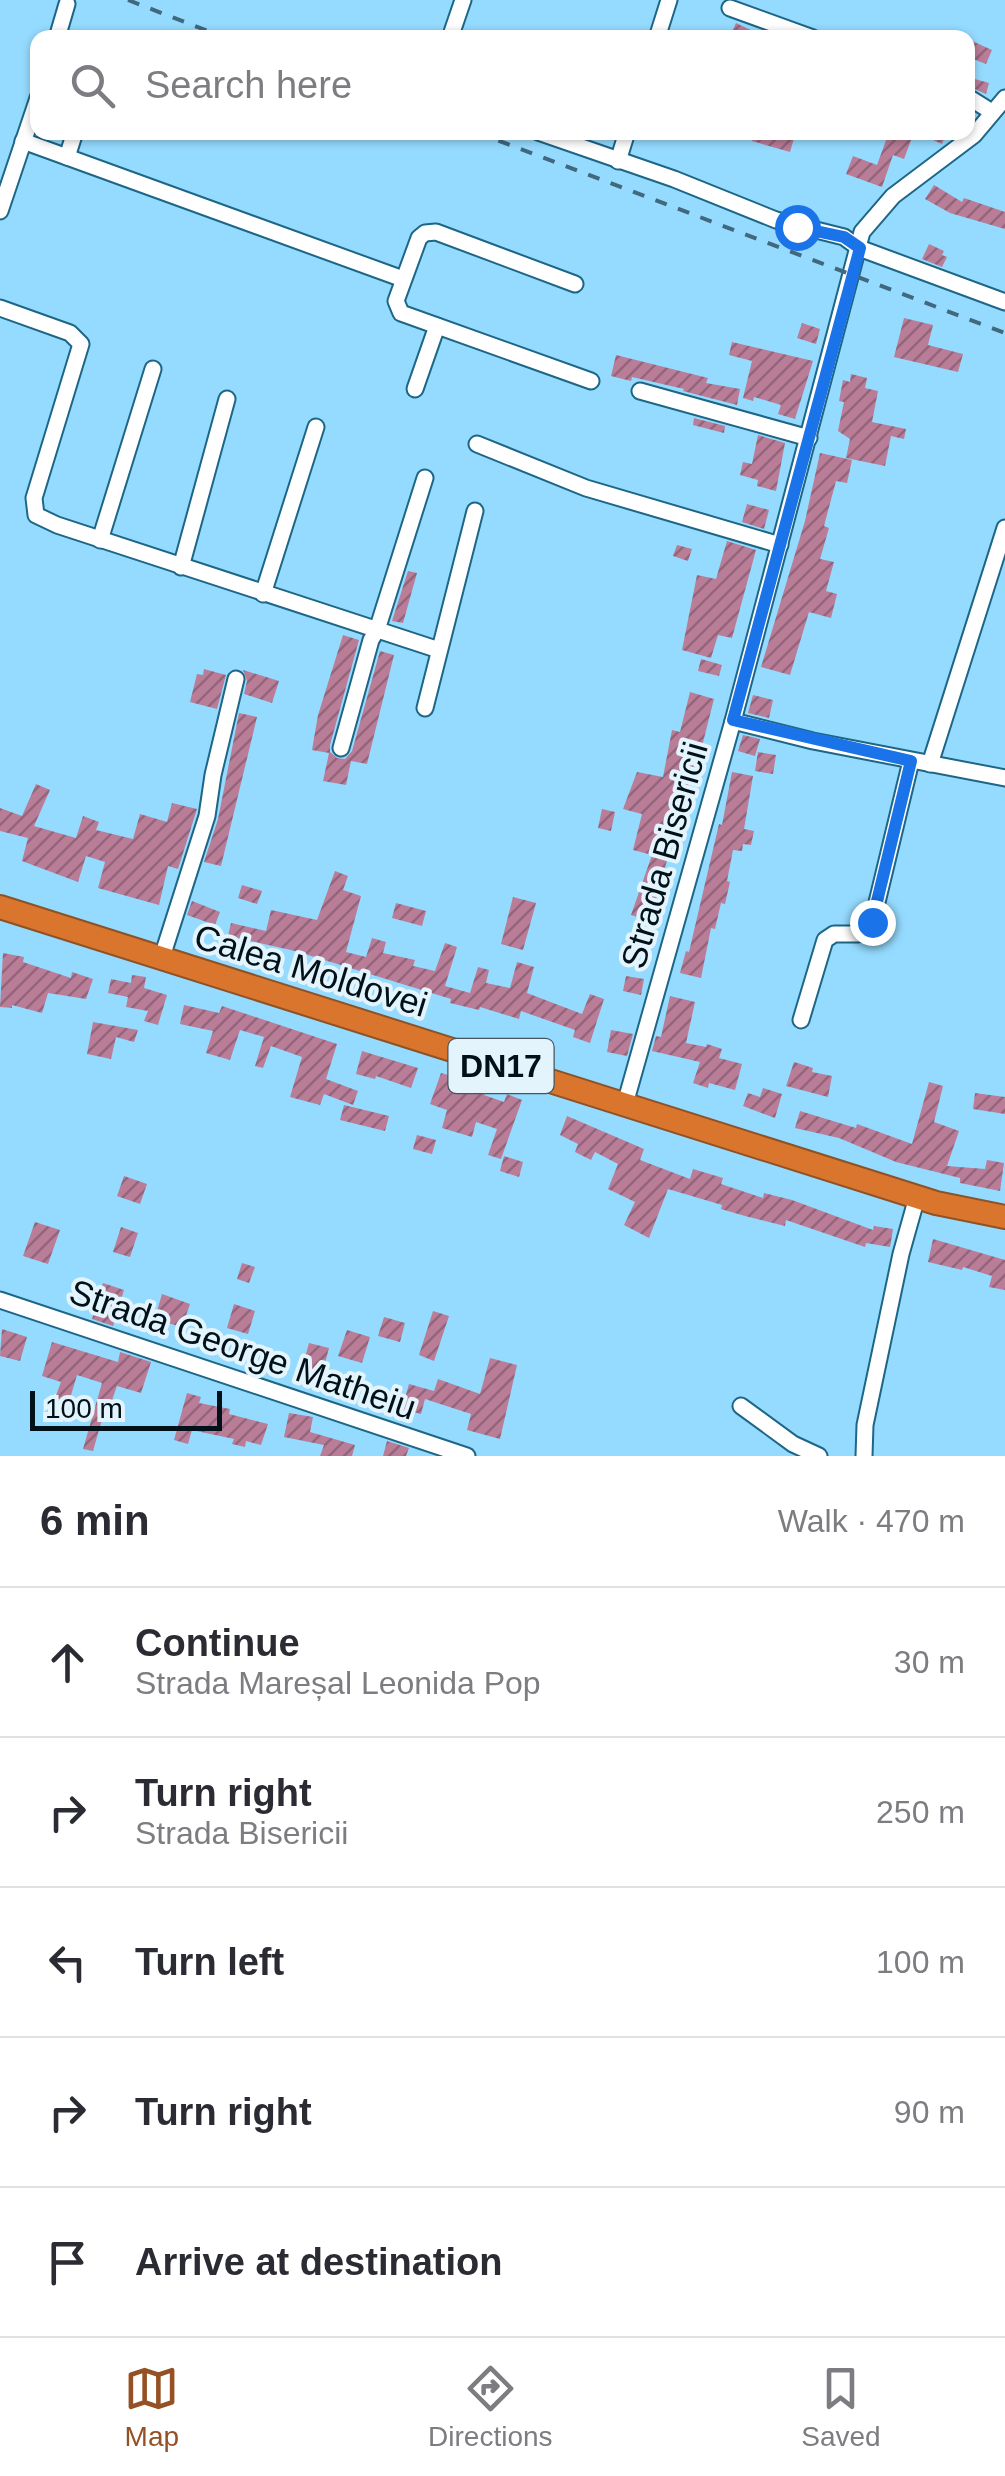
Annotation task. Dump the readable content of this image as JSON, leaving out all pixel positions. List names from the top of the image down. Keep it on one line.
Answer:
{"streets":{"highway":["Calea Moldovei","DN17"],"street":["Strada Bisericii","Strada George Matheiu"]},"crossings":[["Strada Bisericii","Calea Moldovei"]],"scale_bar":"100 m","page":{"search":"Search here","scale":"100 m","heading":["6 min","Walk · 470 m"],"list":[["Continue","Strada Mareșal Leonida Pop","30 m"],["Turn right","Strada Bisericii","250 m"],["Turn left","100 m"],["Turn right","90 m"],"Arrive at destination"],"nav":["Map","Directions","Saved"]}}
